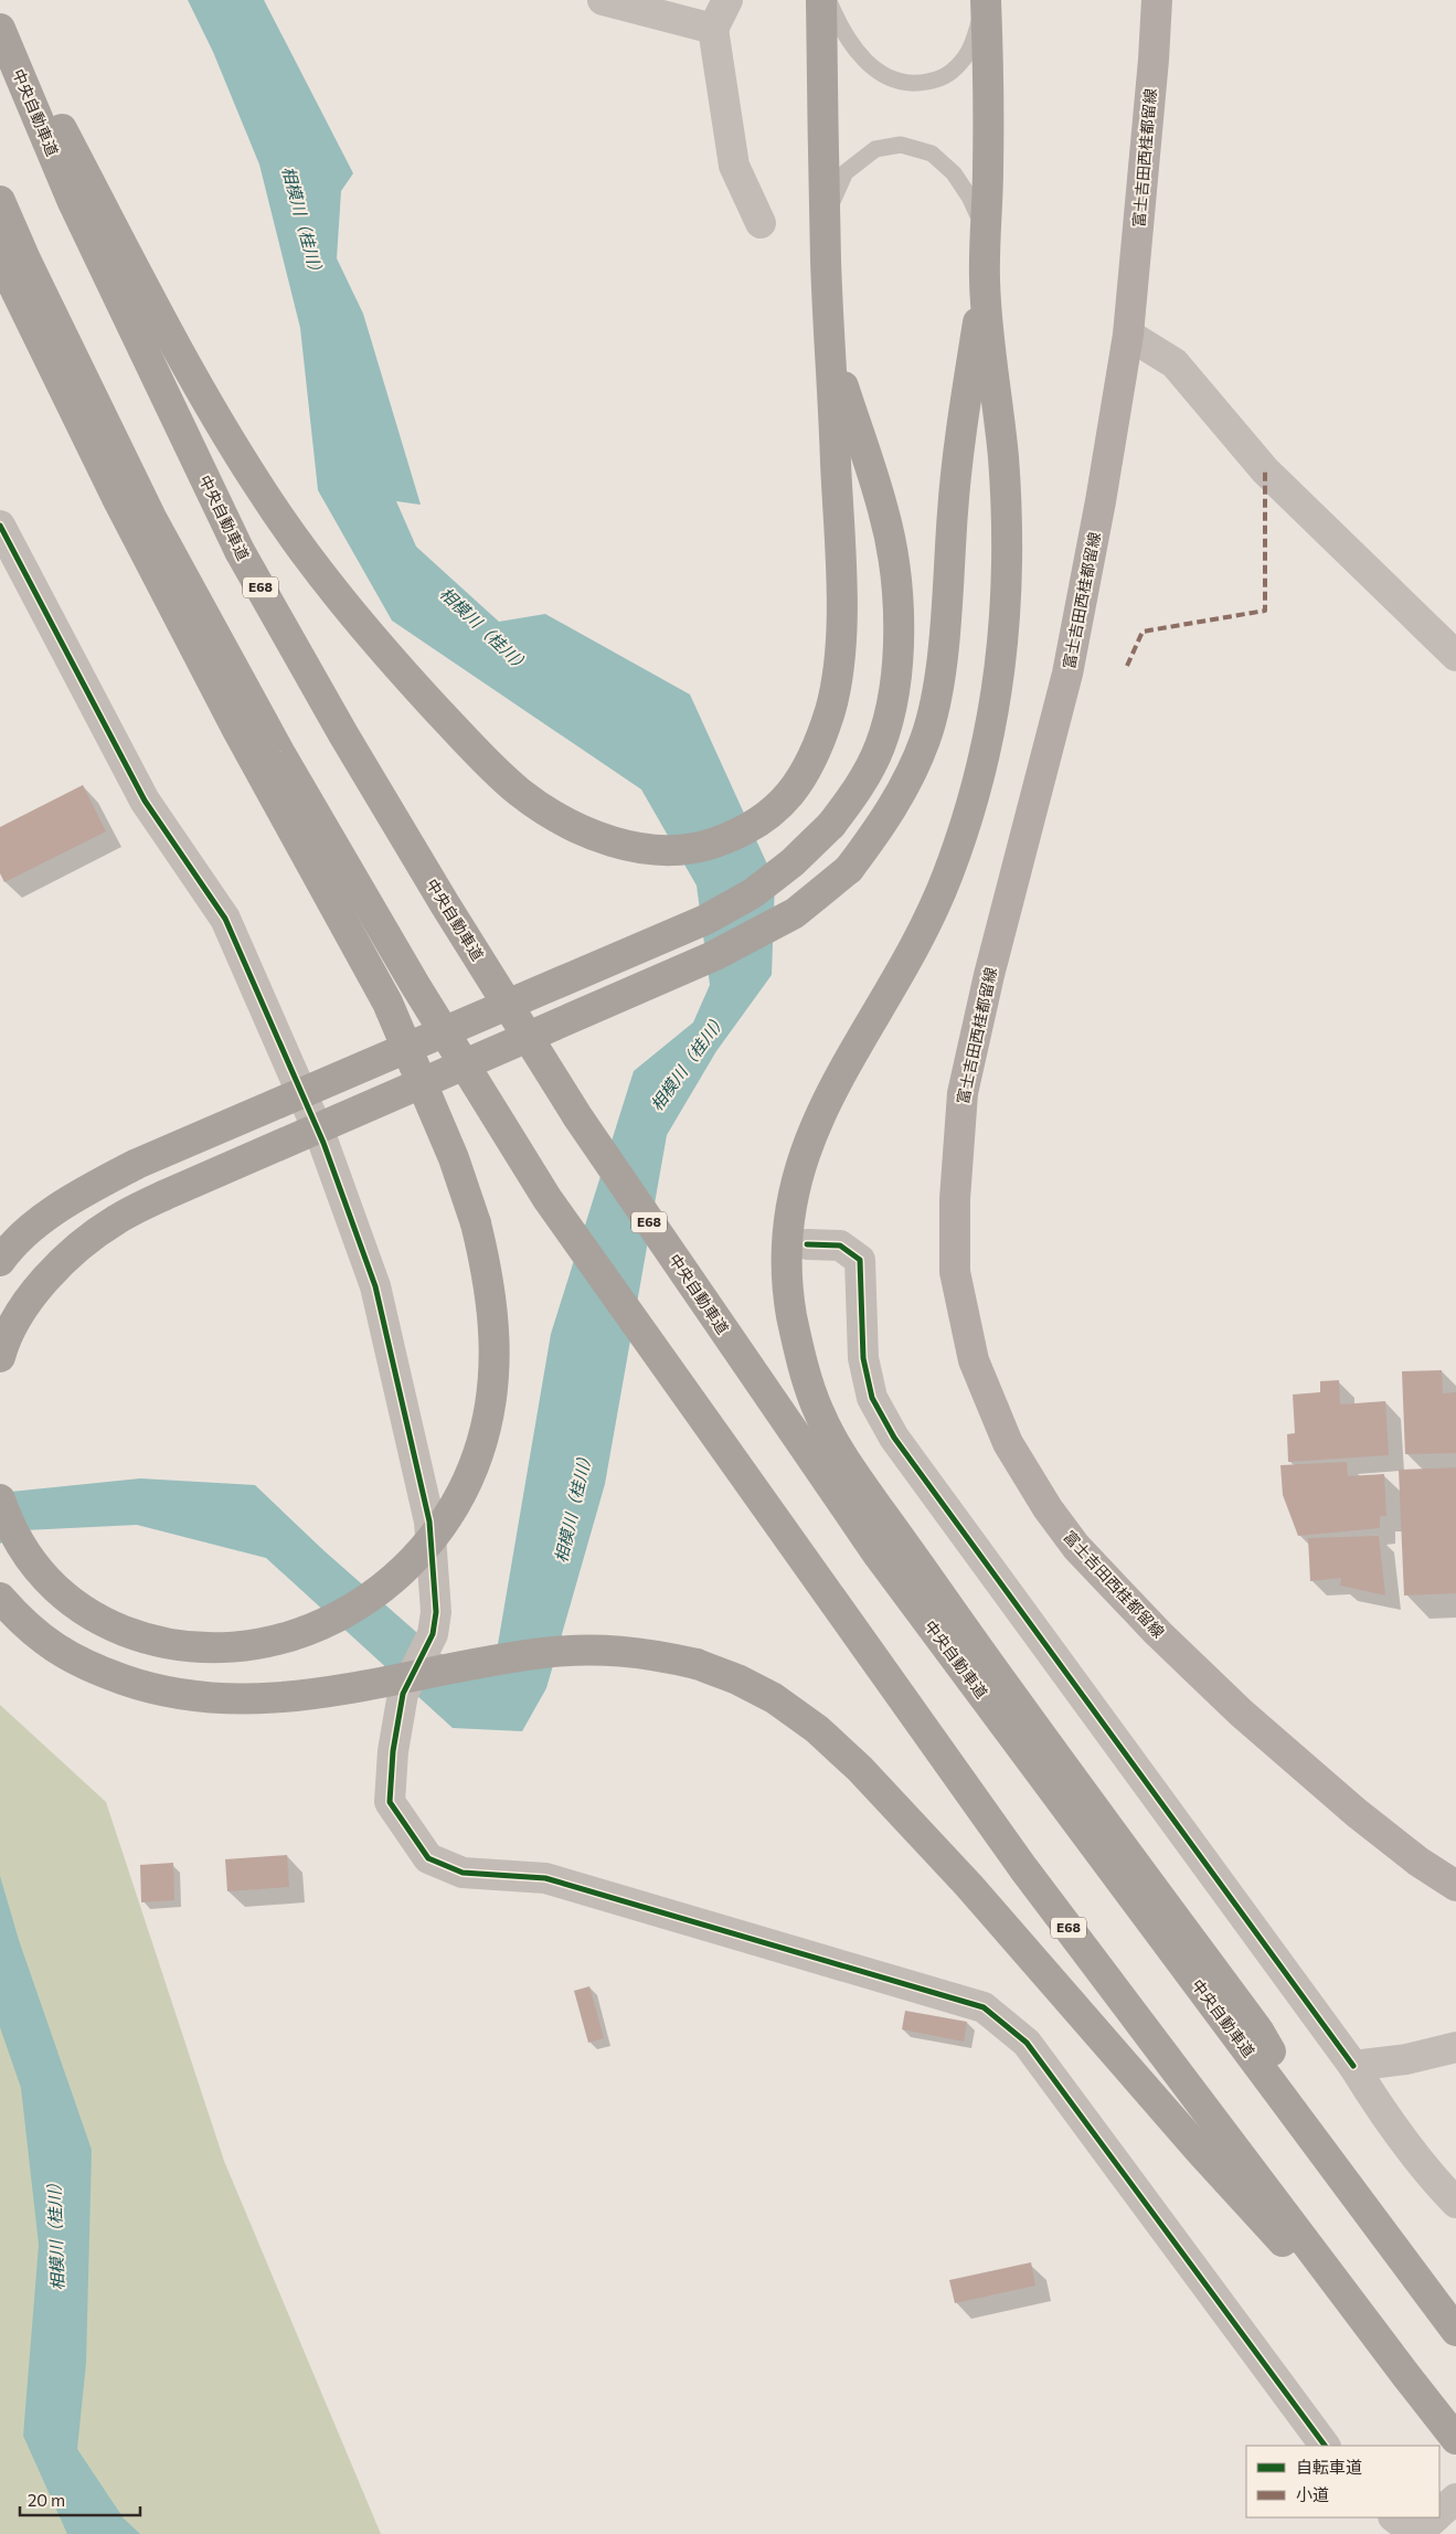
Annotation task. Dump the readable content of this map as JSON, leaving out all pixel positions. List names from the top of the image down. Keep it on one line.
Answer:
{"streets":{"highway":["中央自動車道","E68"],"main road":["富士吉田西桂都留線"]},"water":["相模川（桂川）"],"legend":["自転車道","小道"],"scale_bar":"20 m"}
